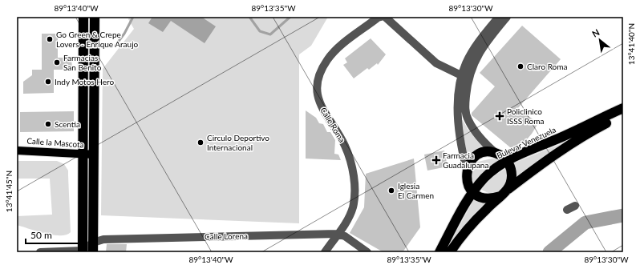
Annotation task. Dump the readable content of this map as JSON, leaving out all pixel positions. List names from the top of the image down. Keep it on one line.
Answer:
{"streets":{"highway":["Bulevar Venezuela"],"main road":["Calle la Mascota"],"street":["Calle Roma","Calle Lorena"]},"crossings":[["Calle Roma","Calle Lorena"]],"places":{"other":["Go Green & Crepe Lovers - Enrique Araujo","Farmacias San Benito","Claro Roma","Indy Motos Hero","Scentia","Circulo Deportivo Internacional","Iglesia El Carmen"],"health":["Policlinico ISSS Roma","Farmacia Guadalupana"]},"scale_bar":"50 m","north":"top left","coordinates":["89°13'40\"W","89°13'35\"W","89°13'30\"W","13°41'40\"N","13°41'45\"N"]}
